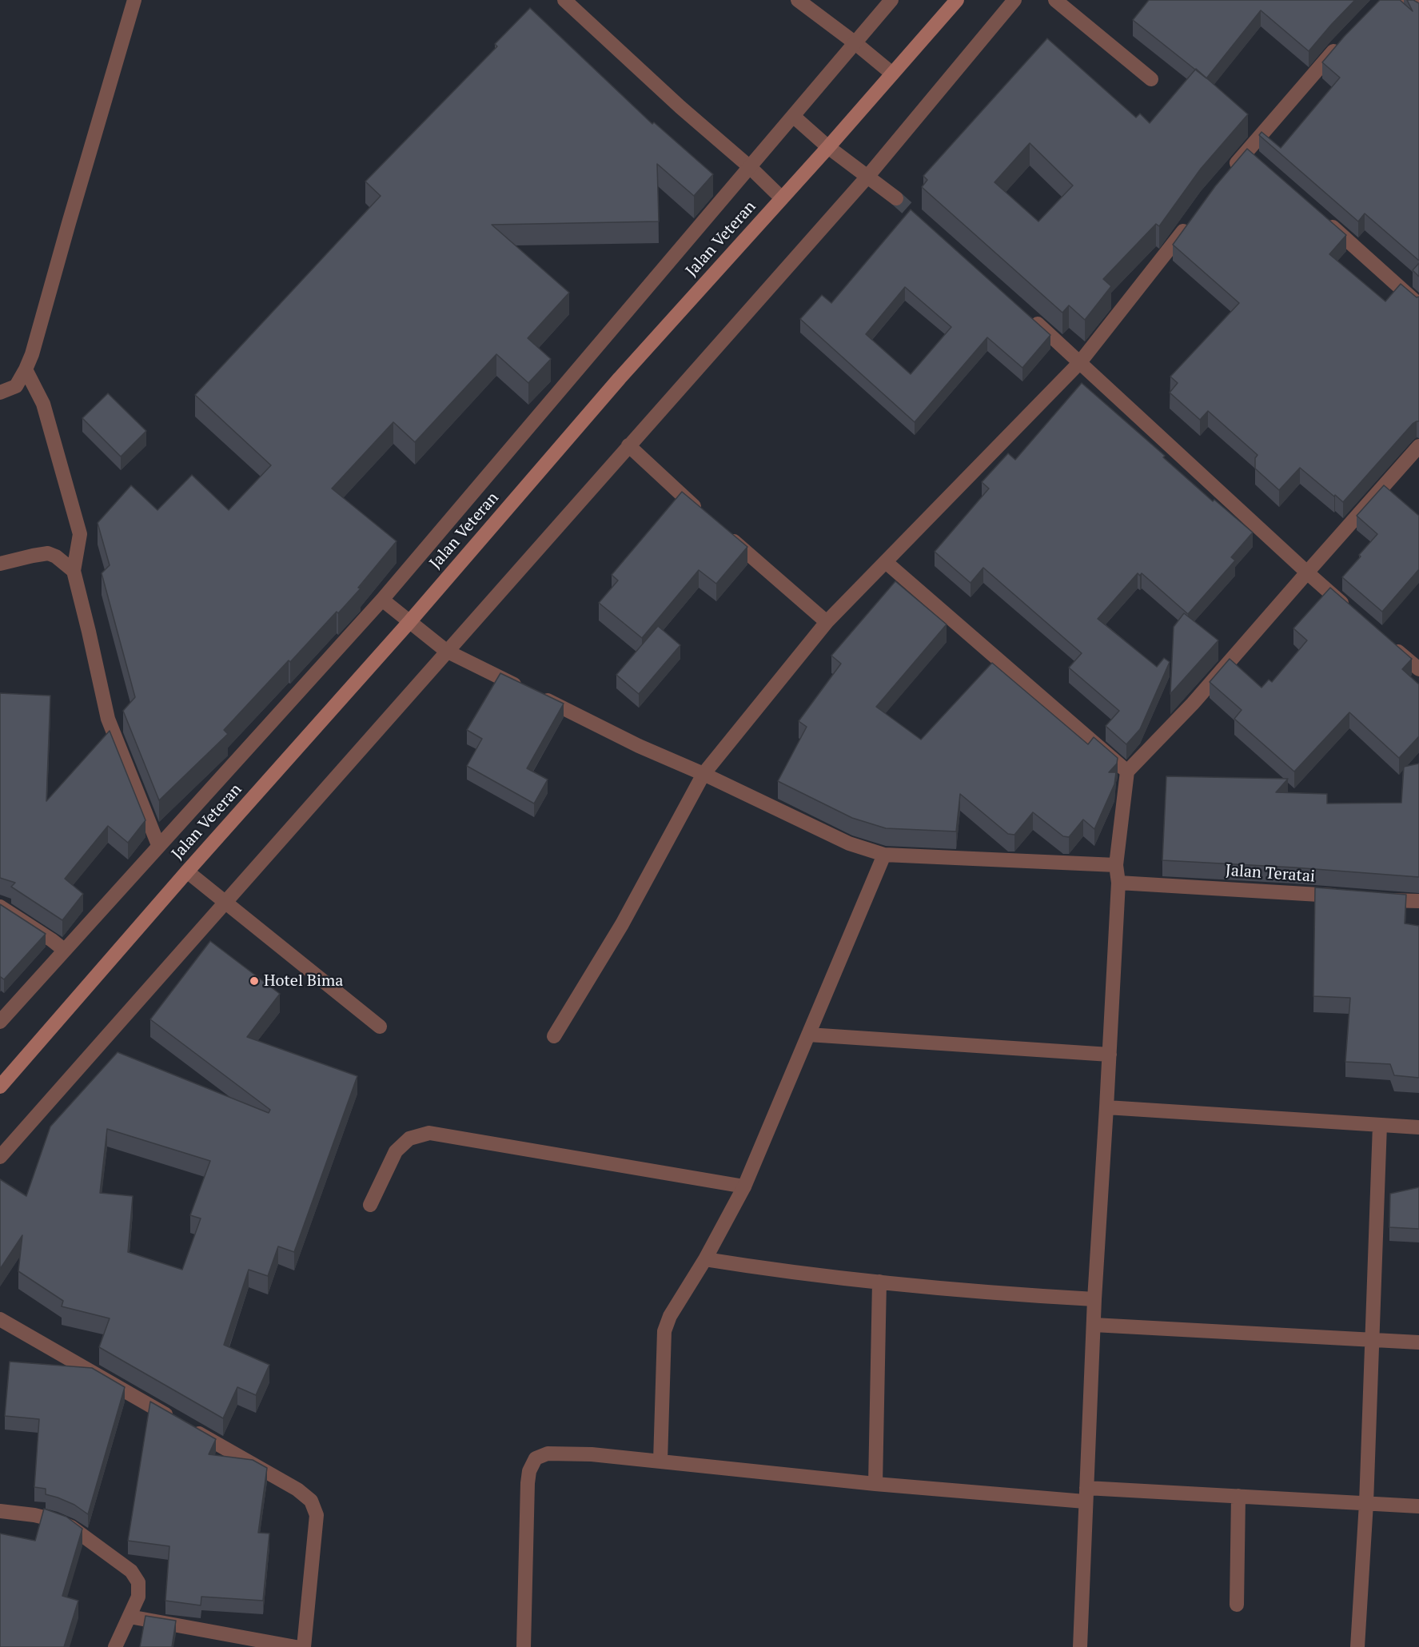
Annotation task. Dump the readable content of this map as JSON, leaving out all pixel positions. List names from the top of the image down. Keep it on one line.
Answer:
{"streets":{"main road":["Jalan Veteran"],"street":["Jalan Teratai"]},"places":["Hotel Bima"]}
